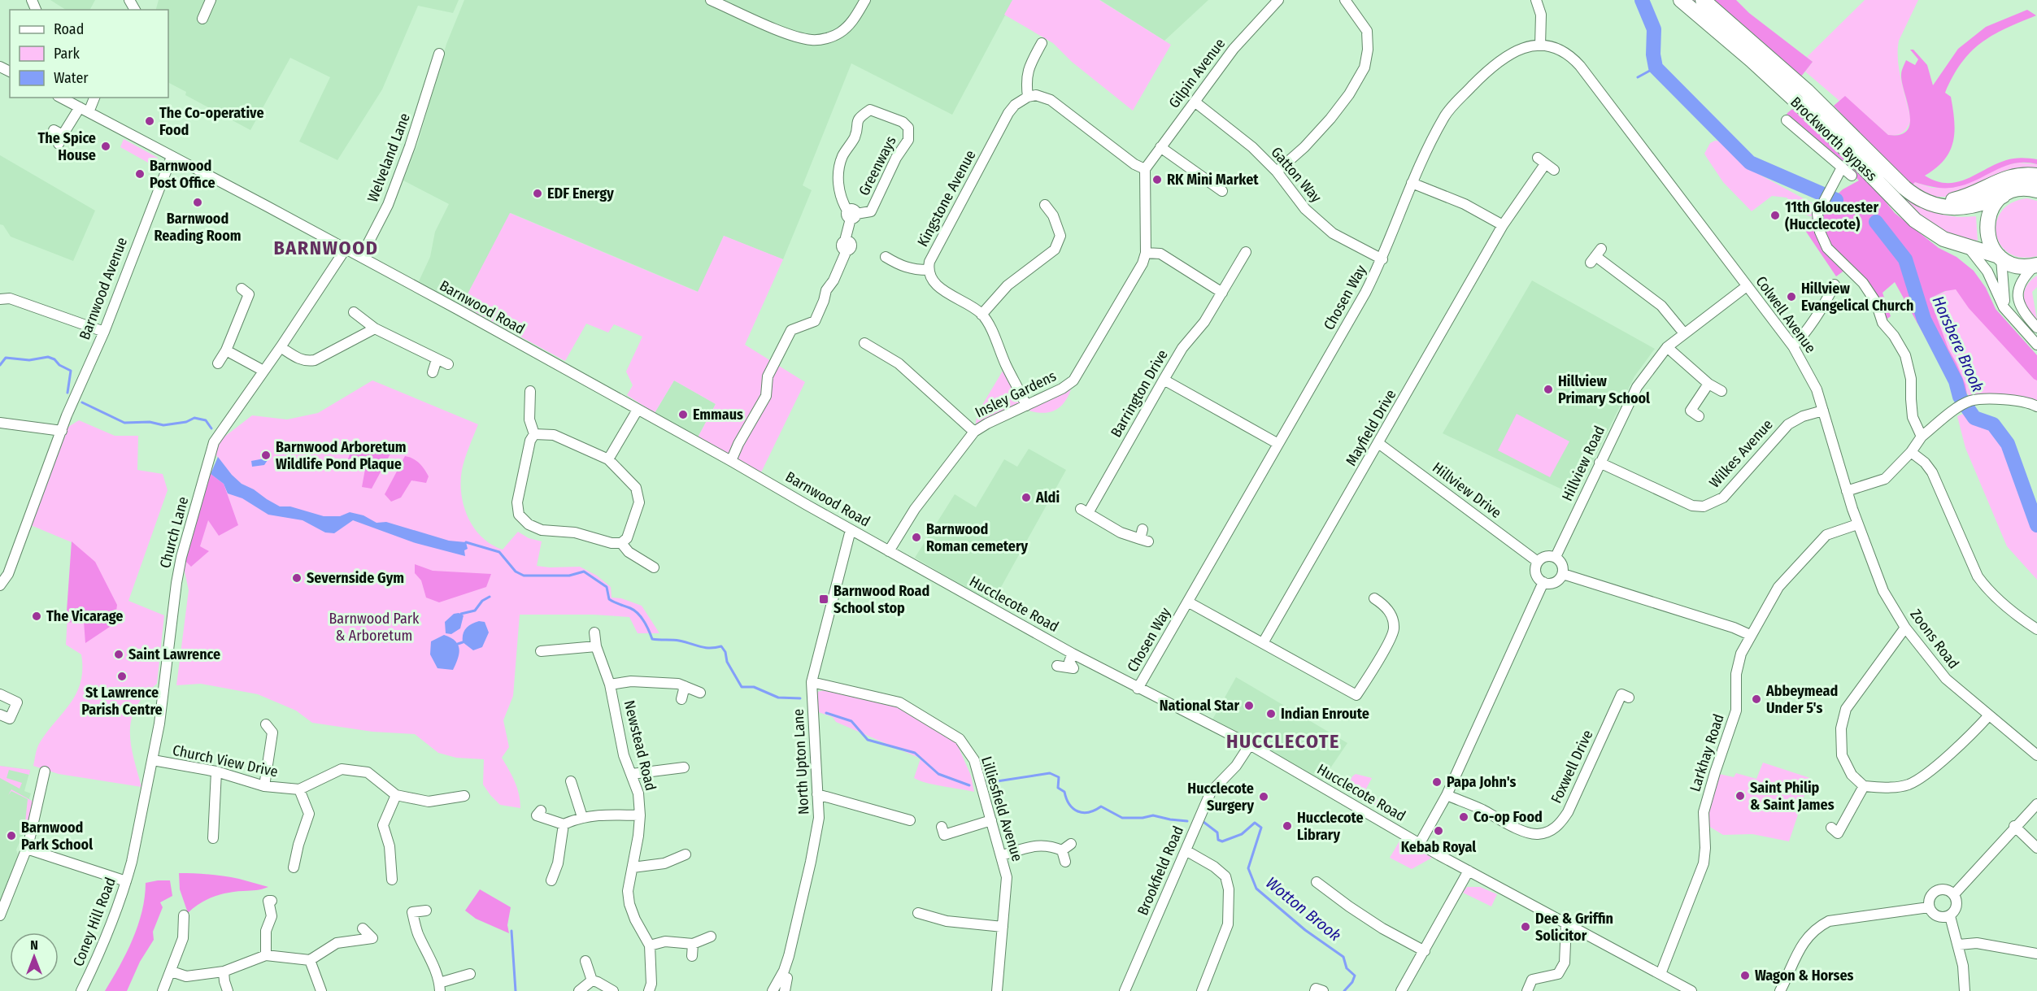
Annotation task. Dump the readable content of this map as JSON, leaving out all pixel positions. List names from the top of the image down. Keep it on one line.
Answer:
{"streets":{"highway":["Brockworth Bypass"],"street":["Gilpin Avenue","Welveland Lane","Greenways","Gatton Way","Kingstone Avenue","Barnwood Avenue","Chosen Way","Barnwood Road","Colwell Avenue","Barrington Drive","Insley Gardens","Mayfield Drive","Wilkes Avenue","Hillview Road","Hillview Drive","Church Lane","Hucclecote Road","Zoons Road","Newstead Road","Larkhay Road","Church View Drive","North Upton Lane","Foxwell Drive","Lilliesfield Avenue","Brookfield Road","Coney Hill Road"]},"crossings":[["Gilpin Avenue","Gatton Way"],["Gilpin Avenue","Insley Gardens"],["Welveland Lane","Barnwood Road"],["Gatton Way","Chosen Way"],["Barnwood Avenue","Barnwood Road"],["Chosen Way","Colwell Avenue"],["Chosen Way","Hucclecote Road"],["Barnwood Road","Insley Gardens"],["Barnwood Road","Church Lane"],["Barnwood Road","Hucclecote Road"],["Barnwood Road","North Upton Lane"],["Colwell Avenue","Wilkes Avenue"],["Colwell Avenue","Hillview Road"],["Colwell Avenue","Zoons Road"],["Insley Gardens","Hucclecote Road"],["Mayfield Drive","Hillview Drive"],["Wilkes Avenue","Hillview Road"],["Hillview Road","Hillview Drive"],["Church Lane","Church View Drive"],["Church Lane","Coney Hill Road"],["Hucclecote Road","Larkhay Road"],["Hucclecote Road","Brookfield Road"],["Zoons Road","Larkhay Road"],["North Upton Lane","Lilliesfield Avenue"]],"districts":["BARNWOOD","HUCCLECOTE"],"water":["Horsbere Brook","Wotton Brook"],"parks":["Barnwood Park & Arboretum"],"places":{"other":["The Co-operative Food","The Spice House","Barnwood Post Office","RK Mini Market","EDF Energy","Barnwood Reading Room","11th Gloucester (Hucclecote)","Hillview Evangelical Church","Hillview Primary School","Emmaus","Barnwood Arboretum Wildlife Pond Plaque","Aldi","Barnwood Roman cemetery","Severnside Gym","The Vicarage","Saint Lawrence","St Lawrence Parish Centre","Abbeymead Under 5's","National Star","Indian Enroute","Papa John's","Saint Philip & Saint James","Hucclecote Surgery","Co-op Food","Hucclecote Library","Kebab Royal","Barnwood Park School","Dee & Griffin Solicitor","Wagon & Horses"],"transit":["Barnwood Road School stop"]},"legend":["Road","Park","Water"],"north":"top"}
